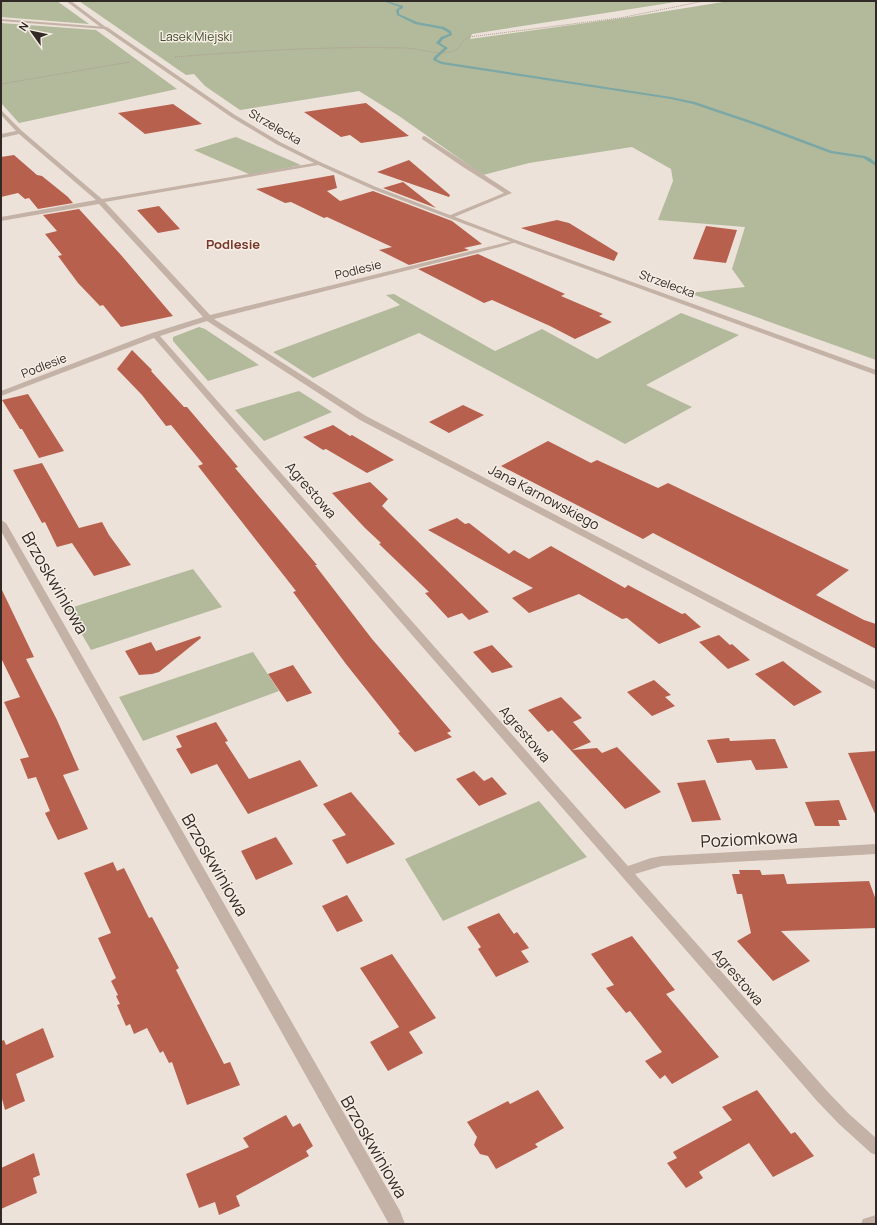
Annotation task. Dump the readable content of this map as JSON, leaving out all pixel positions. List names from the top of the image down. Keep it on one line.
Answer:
{"streets":{"street":["Strzelecka","Podlesie","Agrestowa","Jana Karnowskiego","Brzoskwiniowa","Poziomkowa"]},"crossings":[["Strzelecka","Podlesie"],["Podlesie","Agrestowa"],["Podlesie","Jana Karnowskiego"],["Agrestowa","Poziomkowa"]],"districts":["Podlesie"],"parks":["Lasek Miejski"],"north":"top left"}
